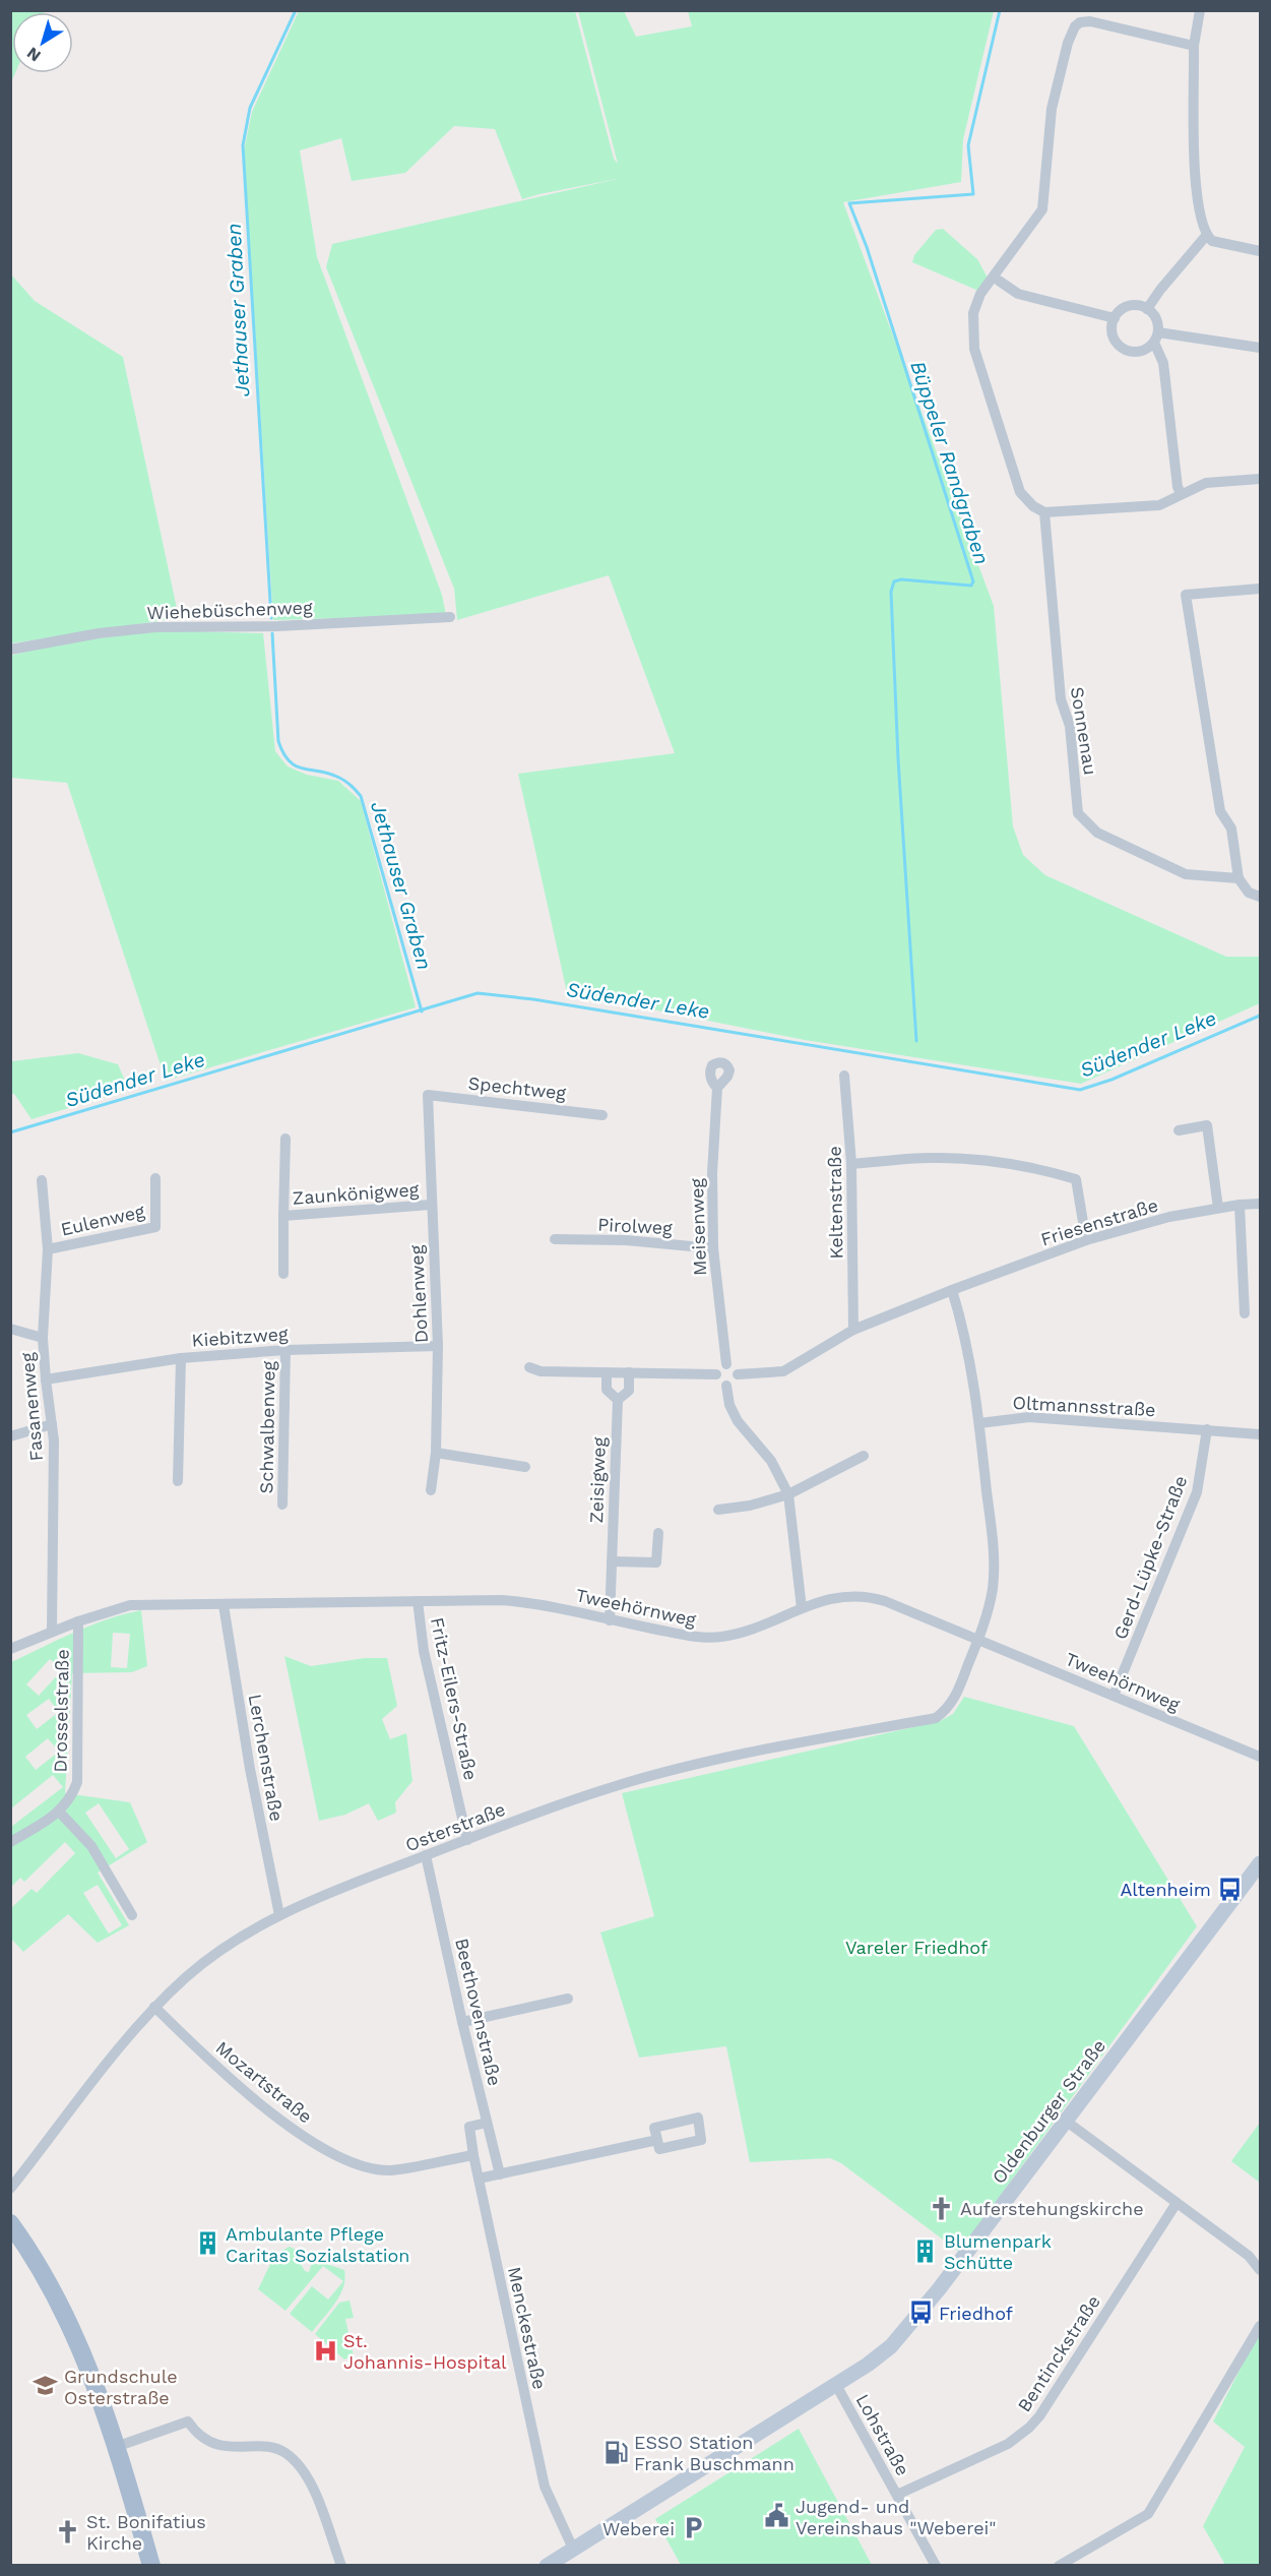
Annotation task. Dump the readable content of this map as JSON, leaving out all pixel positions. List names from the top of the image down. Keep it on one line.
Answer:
{"streets":{"main road":["Oldenburger Straße"],"street":["Wiehebüschenweg","Sonnenau","Spechtweg","Zaunkönigweg","Keltenstraße","Eulenweg","Friesenstraße","Pirolweg","Meisenweg","Dohlenweg","Kiebitzweg","Oltmannsstraße","Fasanenweg","Schwalbenweg","Zeisigweg","Gerd-Lüpke-Straße","Tweehörnweg","Fritz-Eilers-Straße","Drosselstraße","Lerchenstraße","Osterstraße","Beethovenstraße","Mozartstraße","Menckestraße","Bentinckstraße","Lohstraße"]},"crossings":[["Spechtweg","Dohlenweg"],["Zaunkönigweg","Dohlenweg"],["Keltenstraße","Friesenstraße"],["Eulenweg","Fasanenweg"],["Friesenstraße","Meisenweg"],["Pirolweg","Meisenweg"],["Dohlenweg","Kiebitzweg"],["Kiebitzweg","Fasanenweg"],["Kiebitzweg","Schwalbenweg"],["Oltmannsstraße","Gerd-Lüpke-Straße"],["Fasanenweg","Tweehörnweg"],["Zeisigweg","Tweehörnweg"],["Gerd-Lüpke-Straße","Tweehörnweg"],["Tweehörnweg","Fritz-Eilers-Straße"],["Tweehörnweg","Drosselstraße"],["Tweehörnweg","Lerchenstraße"],["Tweehörnweg","Osterstraße"],["Fritz-Eilers-Straße","Osterstraße"],["Lerchenstraße","Osterstraße"],["Osterstraße","Beethovenstraße"],["Osterstraße","Mozartstraße"],["Beethovenstraße","Menckestraße"],["Mozartstraße","Menckestraße"],["Oldenburger Straße","Menckestraße"],["Oldenburger Straße","Lohstraße"],["Bentinckstraße","Lohstraße"]],"water":["Jethauser Graben","Büppeler Randgraben","Südender Leke"],"parks":["Vareler Friedhof"],"places":{"bus stop":["Altenheim","Friedhof"],"church":["Auferstehungskirche","St. Bonifatius Kirche"],"building":["Ambulante Pflege Caritas Sozialstation","Blumenpark Schütte"],"hospital":["St. Johannis-Hospital"],"school or university":["Grundschule Osterstraße"],"fuel station":["ESSO Station Frank Buschmann"],"public building":["Jugend- und Vereinshaus \"Weberei\""],"parking":["Weberei"]},"north":"bottom left"}
